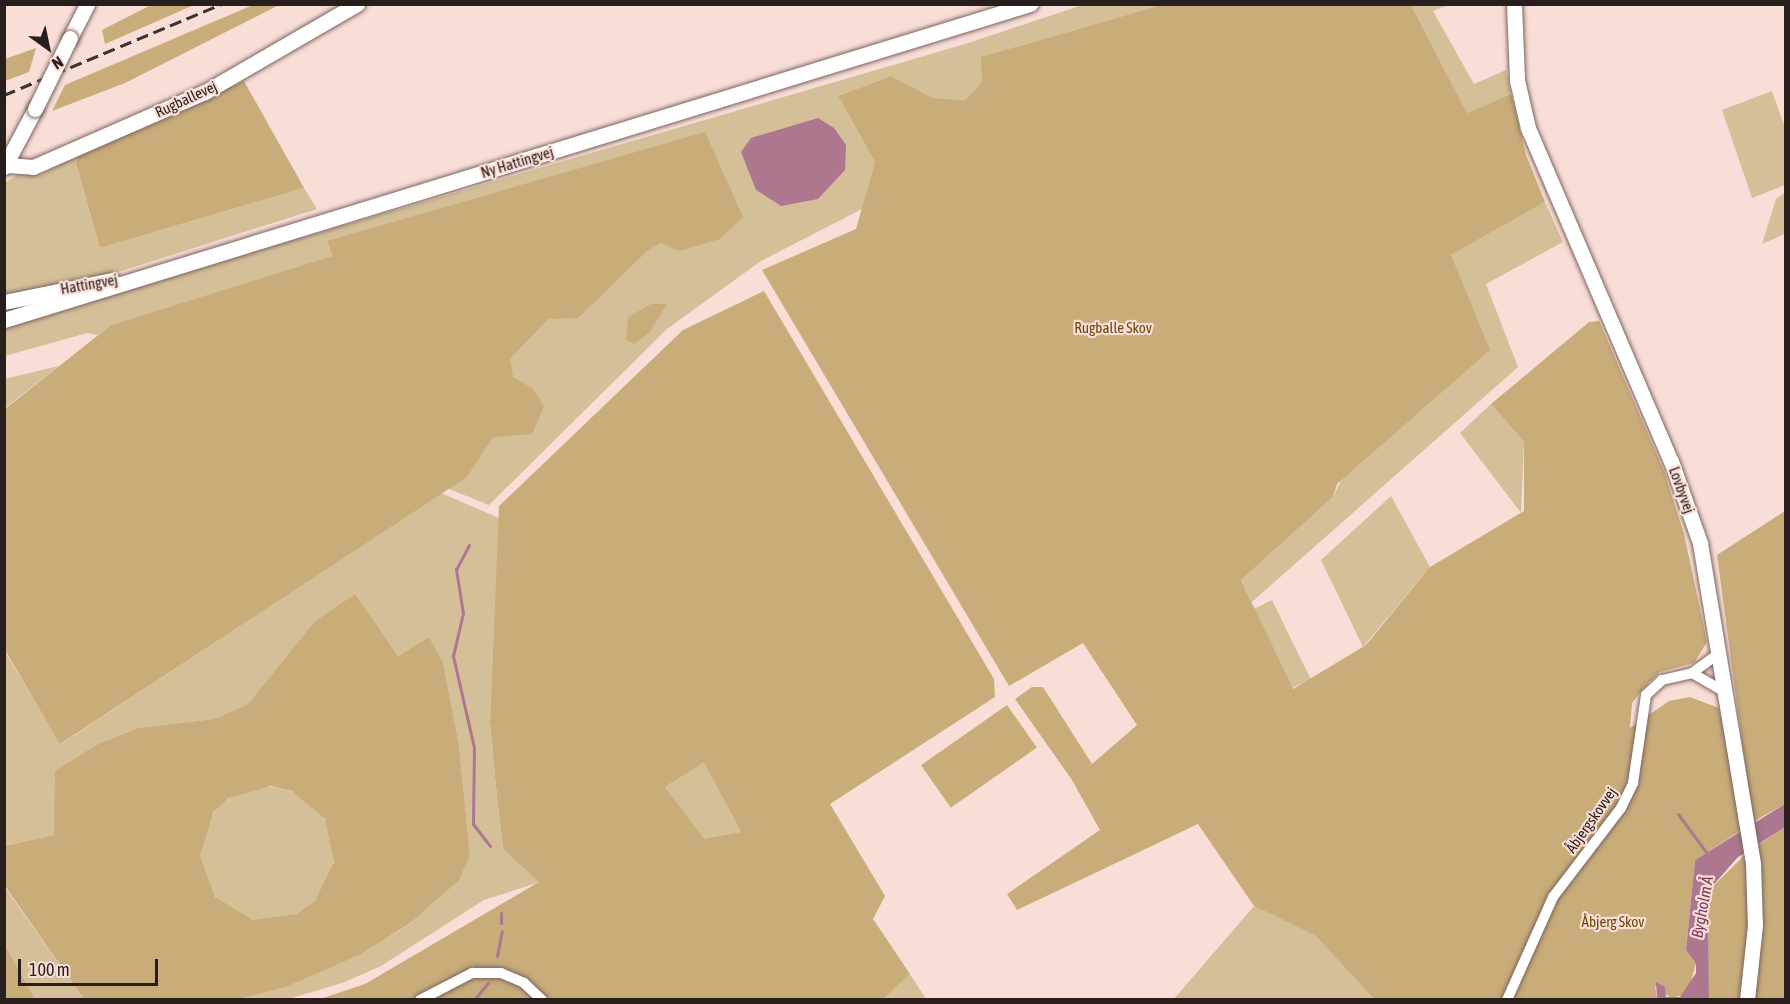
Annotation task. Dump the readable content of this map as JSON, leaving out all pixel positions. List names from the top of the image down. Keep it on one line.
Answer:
{"streets":{"street":["Rugballevej","Ny Hattingvej","Hattingvej","Lovbyvej","Åbjergskovvej"]},"crossings":[["Ny Hattingvej","Hattingvej"],["Lovbyvej","Åbjergskovvej"]],"water":["Bygholm Å"],"parks":["Rugballe Skov","Åbjerg Skov"],"scale_bar":"100 m","north":"bottom right"}
